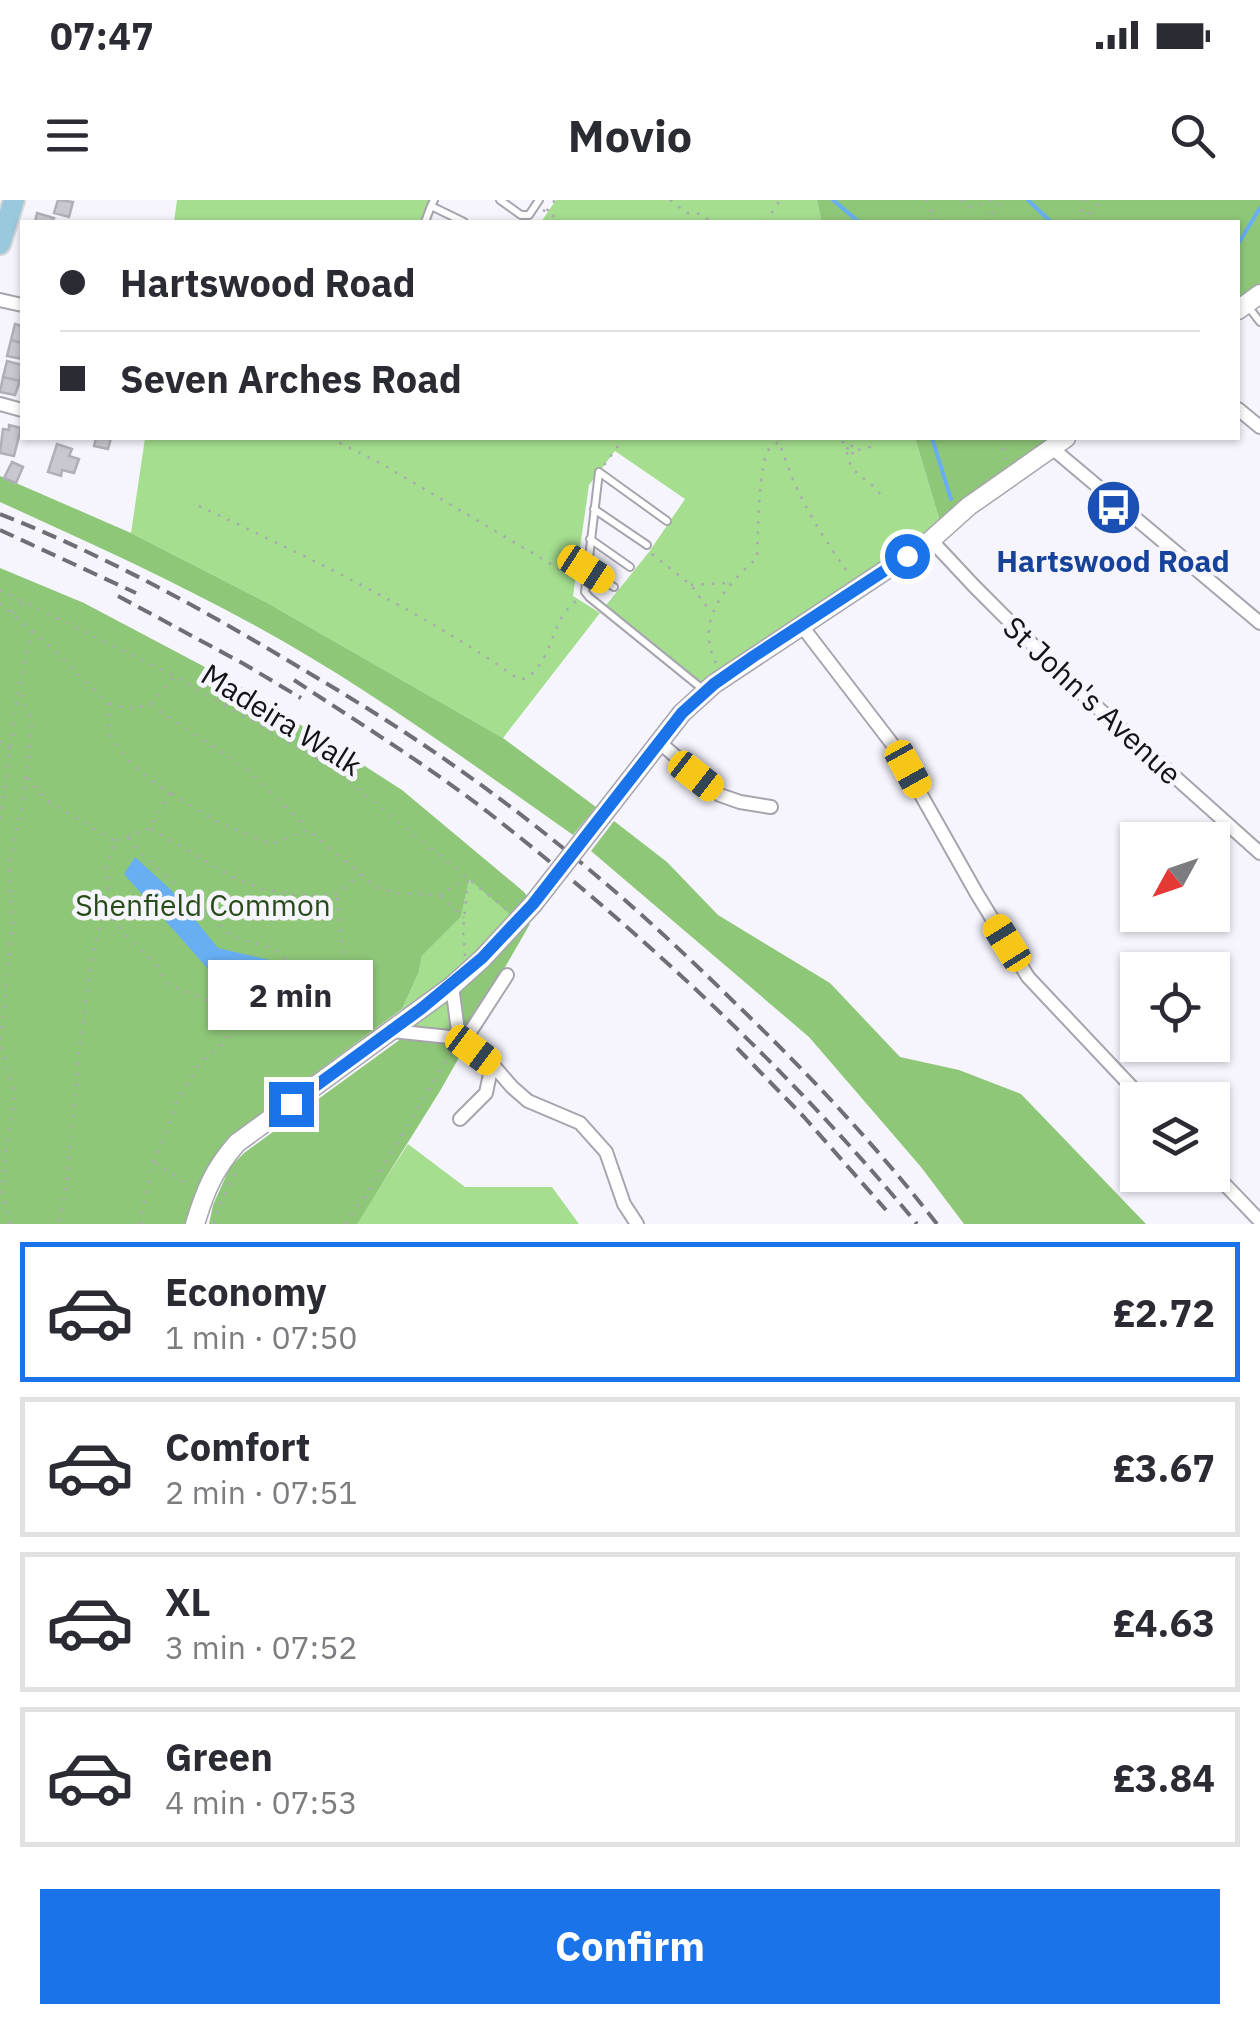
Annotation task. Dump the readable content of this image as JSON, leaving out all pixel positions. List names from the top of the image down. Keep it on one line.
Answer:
{"streets":{"street":["St John's Avenue"],"path":["Madeira Walk"]},"parks":["Shenfield Common"],"places":{"bus stop":["Hartswood Road"]},"north":"bottom left","page":{"status":"07:47","header":"Movio","banner":["Hartswood Road","Seven Arches Road"],"bubble":"2 min","list":[{"name":"Economy","note":"1 min · 07:50","value":"£2.72"},{"name":"Comfort","note":"2 min · 07:51","value":"£3.67"},{"name":"XL","note":"3 min · 07:52","value":"£4.63"},{"name":"Green","note":"4 min · 07:53","value":"£3.84"}],"buttons":"Confirm"}}
